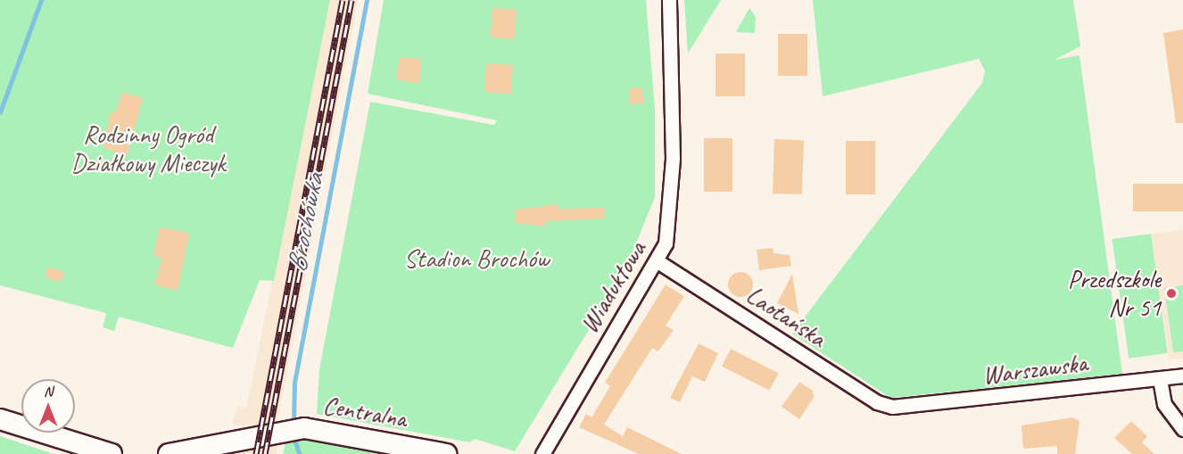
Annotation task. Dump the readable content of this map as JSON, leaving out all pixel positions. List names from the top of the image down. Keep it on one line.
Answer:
{"streets":{"street":["Wiaduktowa","Laotańska","Warszawska","Centralna"]},"crossings":[["Wiaduktowa","Laotańska"],["Laotańska","Warszawska"]],"water":["Brochówka"],"parks":["Rodzinny Ogród Działkowy Mieczyk","Stadion Brochów"],"places":["Przedszkole Nr 51"],"north":"top"}
